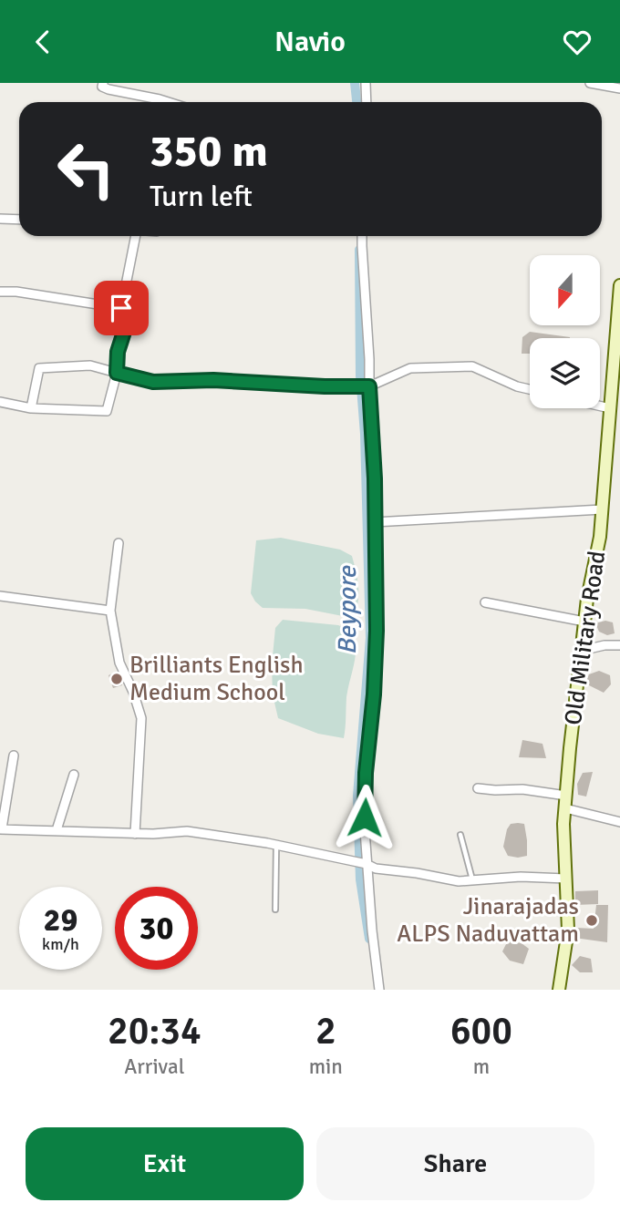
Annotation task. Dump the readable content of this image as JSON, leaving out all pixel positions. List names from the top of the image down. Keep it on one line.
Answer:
{"streets":{"main road":["Old Military Road"]},"water":["Beypore"],"places":["Brilliants English Medium School","Jinarajadas ALPS Naduvattam"],"north":"bottom","page":{"header":"Navio","turn":["350 m","Turn left"],"speed":"29 km/h","limit":"30","eta":["20:34","Arrival","2","min","600","m"],"buttons":["Exit","Share"]}}
